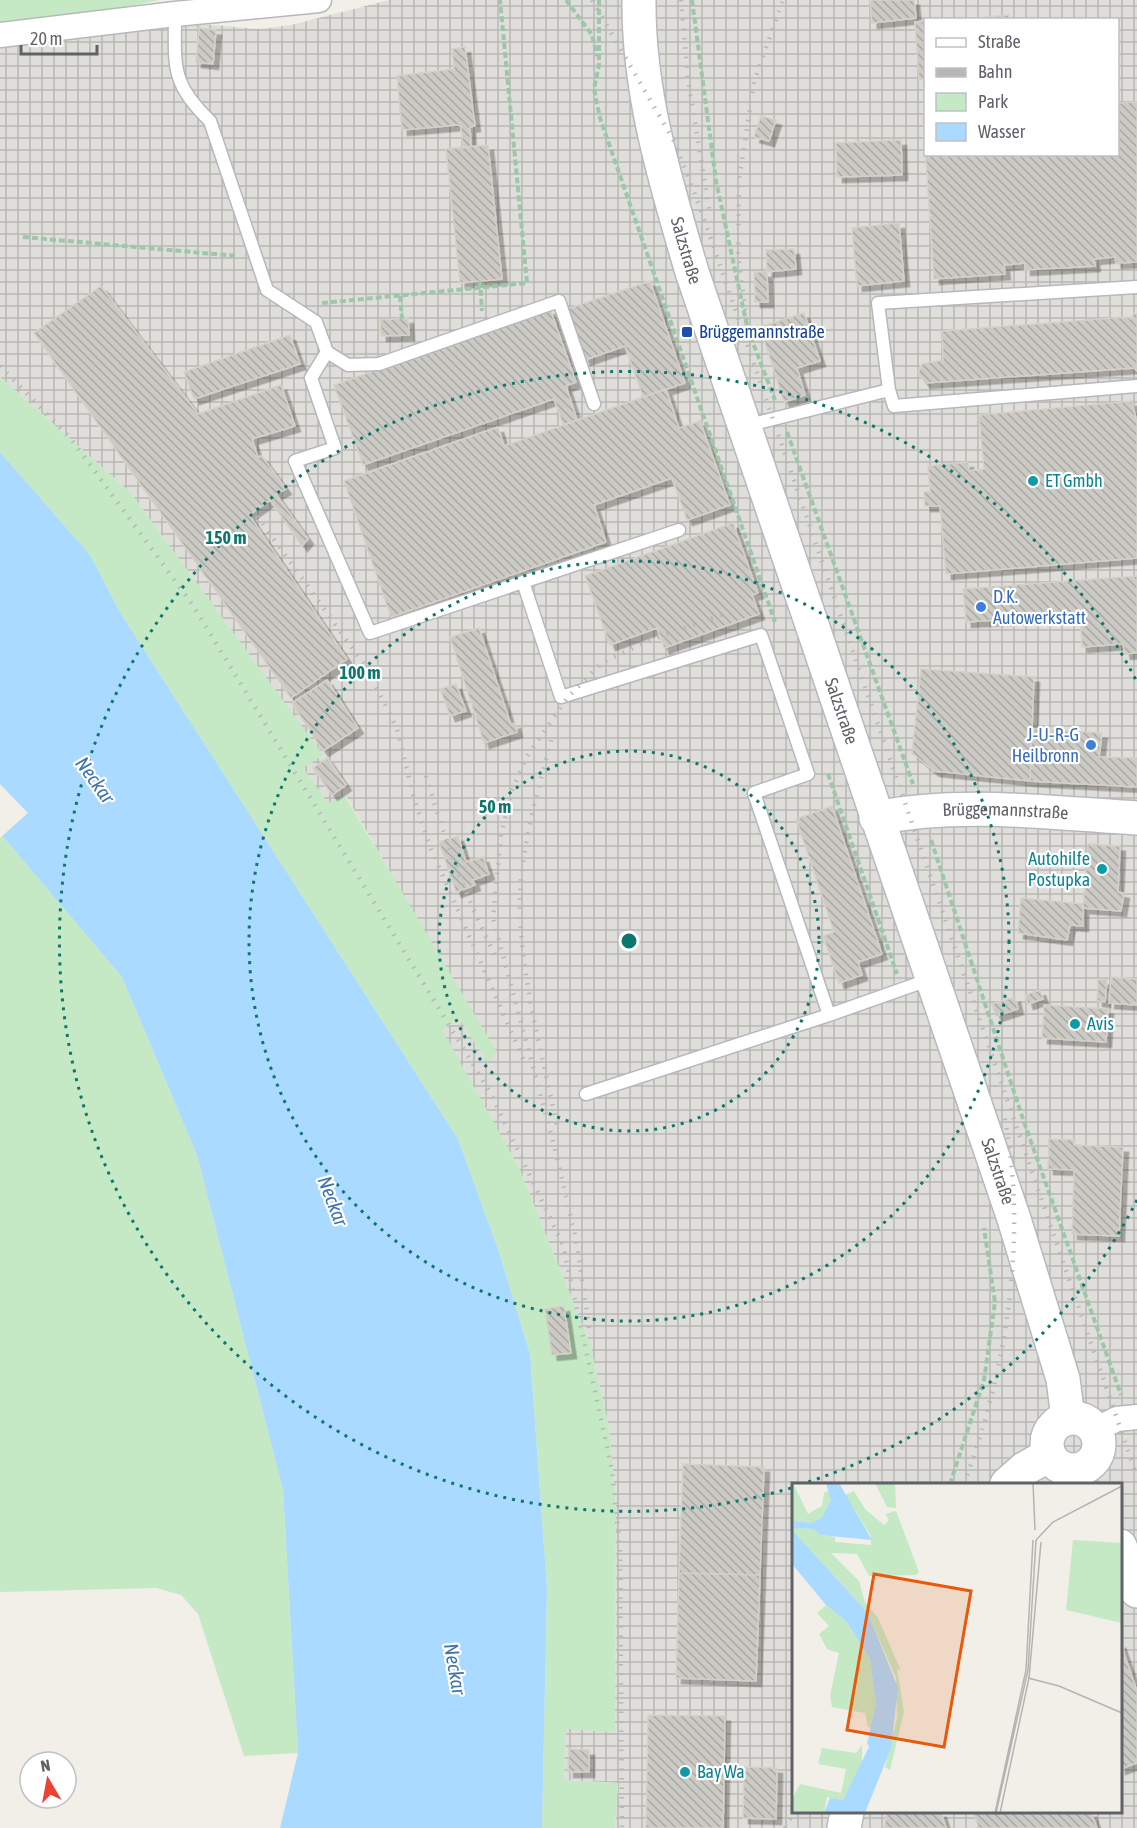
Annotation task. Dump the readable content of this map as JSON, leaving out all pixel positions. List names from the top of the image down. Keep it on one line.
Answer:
{"streets":{"street":["Salzstraße","Brüggemannstraße"]},"crossings":[["Salzstraße","Brüggemannstraße"]],"water":["Neckar"],"places":{"transit":["Brüggemannstraße"],"other":["ET Gmbh","D.K. Autowerkstatt","J⁃U⁃R⁃G Heilbronn","Autohilfe Postupka","Avis","Bay Wa"]},"legend":["Straße","Bahn","Park","Wasser"],"scale_bar":"20 m","north":"top","rings":["150 m","100 m","50 m"]}
